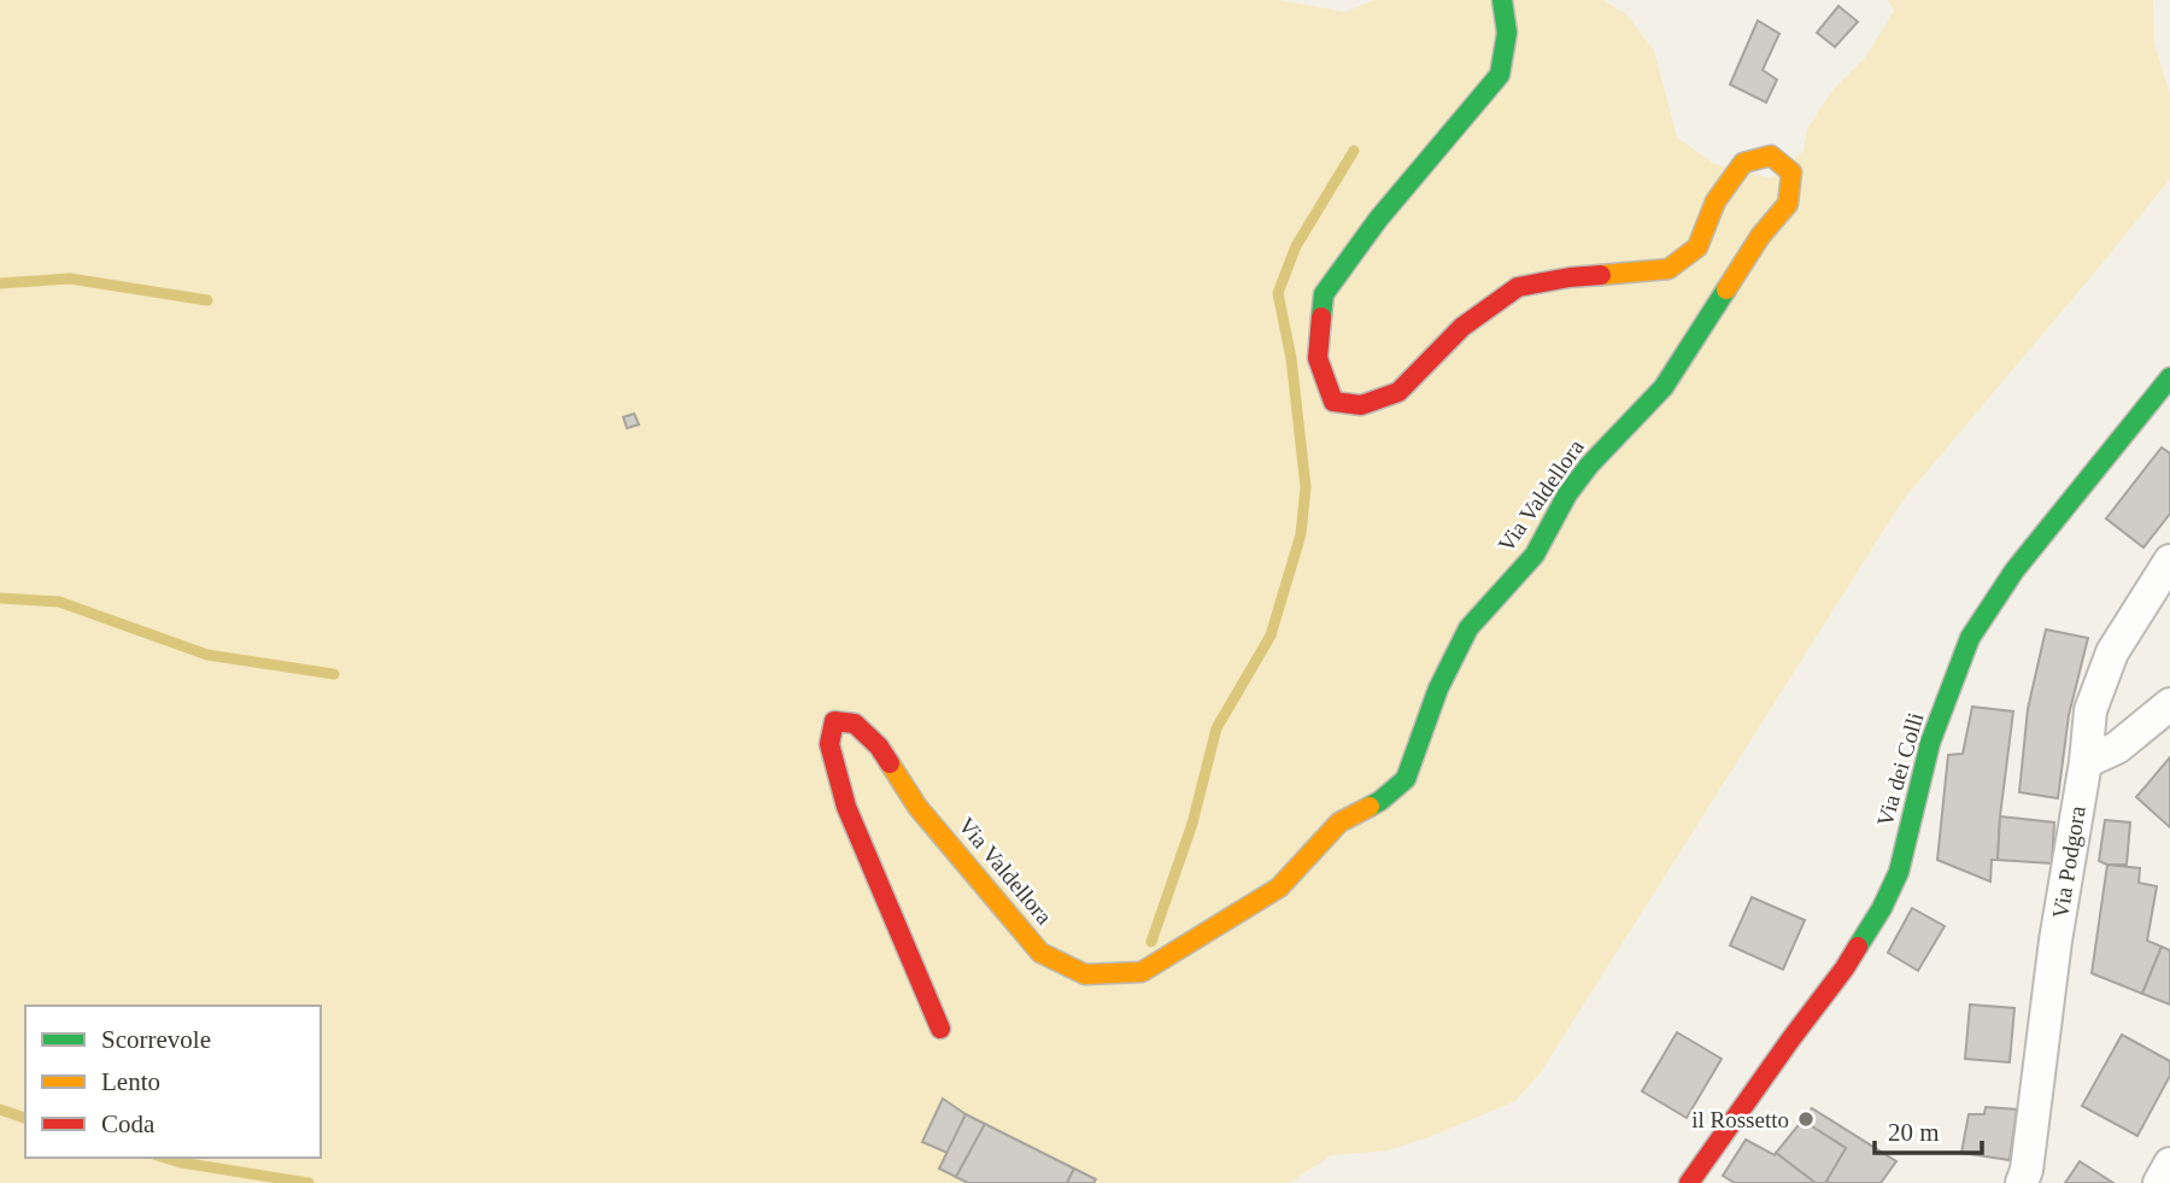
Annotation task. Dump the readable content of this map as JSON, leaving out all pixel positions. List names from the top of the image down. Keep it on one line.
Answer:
{"streets":{"street":["Via Valdellora","Via dei Colli","Via Podgora"]},"places":["il Rossetto"],"legend":["Scorrevole","Lento","Coda"],"scale_bar":"20 m"}
